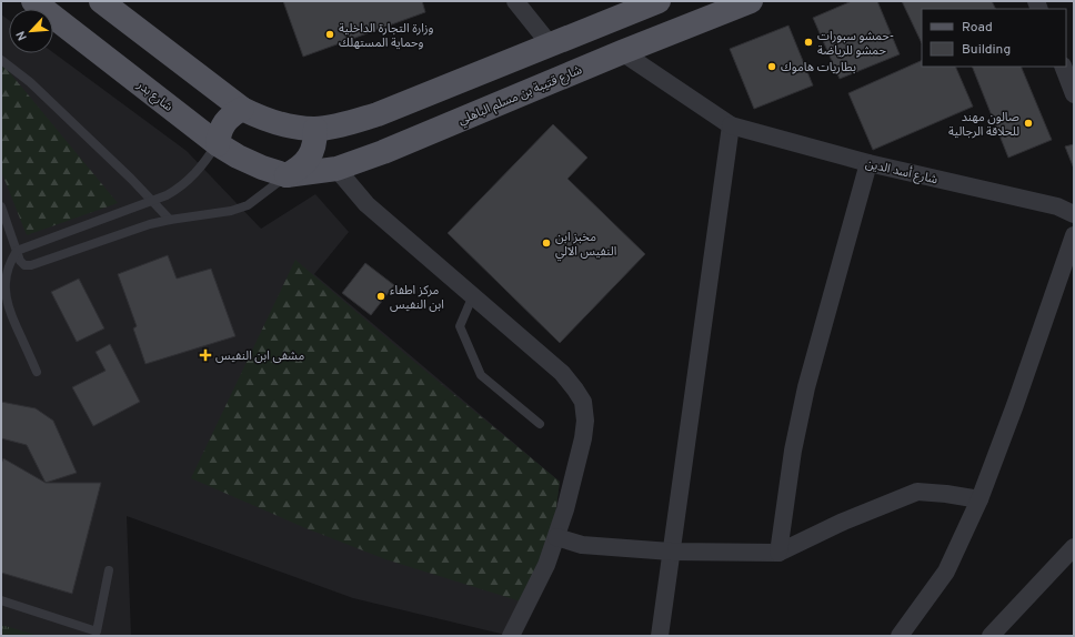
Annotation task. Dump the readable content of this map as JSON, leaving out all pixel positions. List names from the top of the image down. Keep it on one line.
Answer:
{"streets":{"main road":["شارع قتيبة بن مسلم الباهلي","شارع بدر"],"street":["شارع أسد الدين"]},"crossings":[["شارع قتيبة بن مسلم الباهلي","شارع بدر"],["شارع قتيبة بن مسلم الباهلي","شارع أسد الدين"]],"places":{"other":["وزارة التجارة الداخلية وحماية المستهلك","حمشو سبورات- حمشو للرياضة","بطاريات هاموك","صالون مهند للحلاقة الرجالية","مخبز ابن النفيس الآلي","مركز اطفاء ابن النفيس"],"health":["مشفى ابن النفيس"]},"legend":["Road","Building"],"north":"bottom left"}
